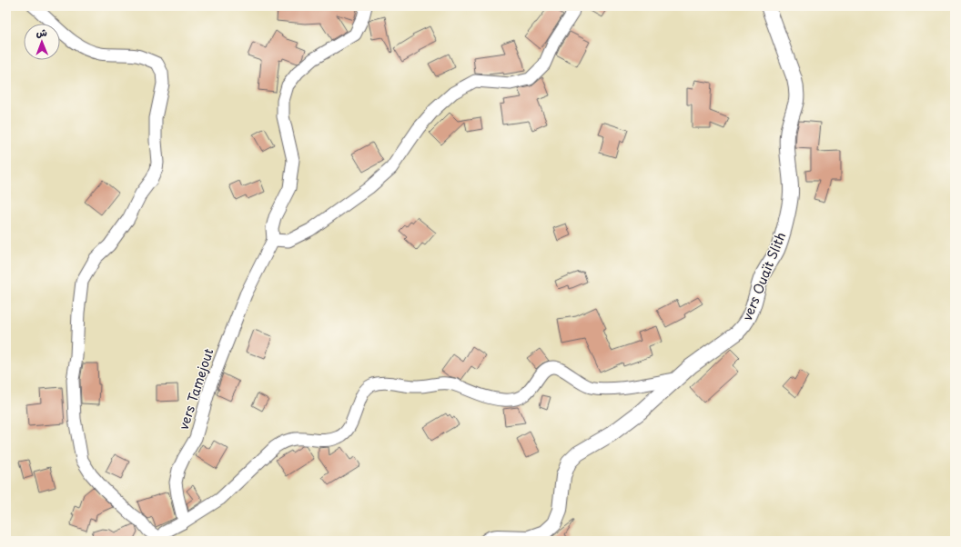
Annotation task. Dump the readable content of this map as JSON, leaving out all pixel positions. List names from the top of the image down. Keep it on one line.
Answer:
{"streets":{"street":["vers Ouaït Slith","vers Tamejout"]},"north":"top"}
